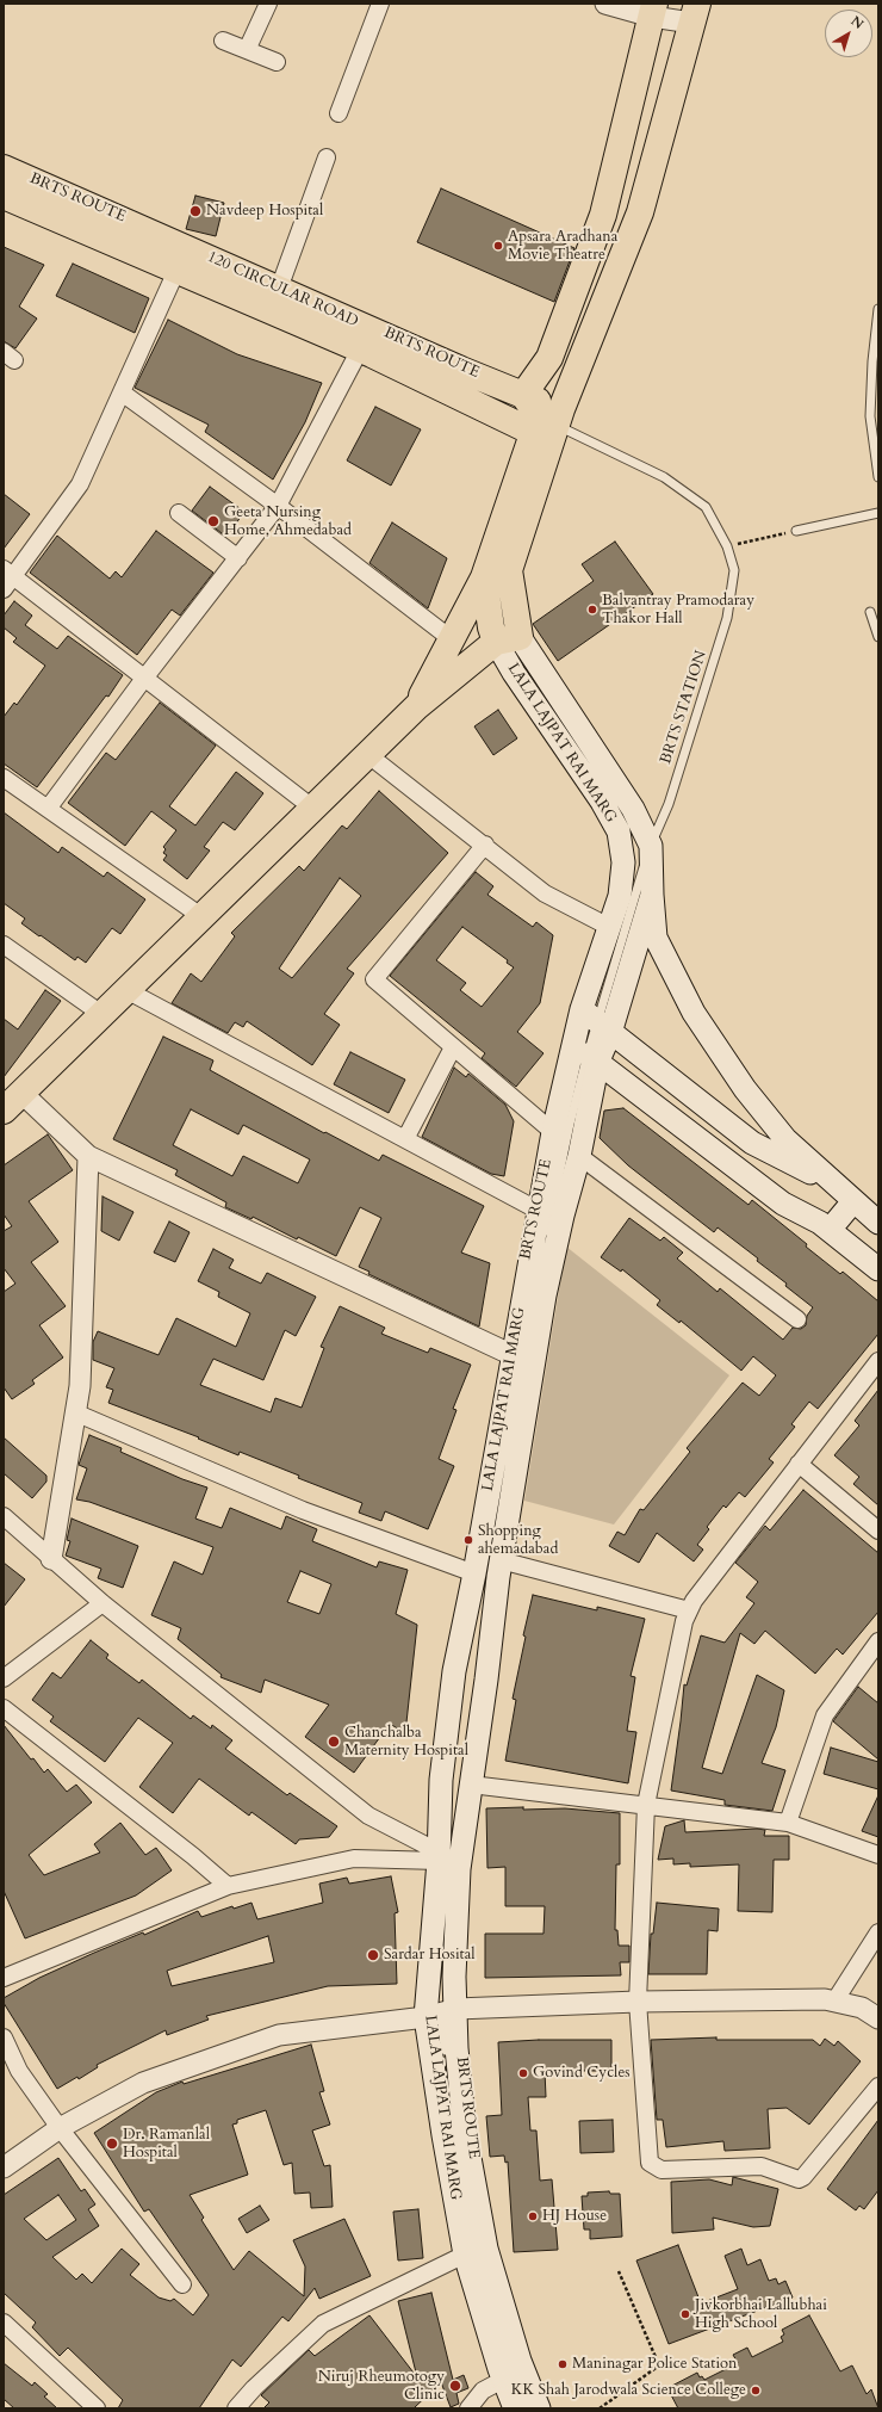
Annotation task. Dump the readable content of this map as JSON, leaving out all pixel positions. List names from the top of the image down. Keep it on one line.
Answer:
{"streets":{"main road":["120 CIRCULAR ROAD","LALA LAJPAT RAI MARG"],"lane":["BRTS ROUTE","BRTS STATION"]},"crossings":[["BRTS ROUTE","LALA LAJPAT RAI MARG"],["120 CIRCULAR ROAD","LALA LAJPAT RAI MARG"]],"places":["Navdeep Hospital","Apsara Aradhana Movie Theatre","Geeta Nursing Home, Ahmedabad","Balvantray Pramodaray Thakor Hall","Shopping ahemadabad","Chanchalba Maternity Hospital","Sardar Hosital","Govind Cycles","Dr. Ramanlal Hospital","HJ House","Jivkorbhai Lallubhai High School","Maninagar Police Station","Niruj Rheumotogy Clinic","KK Shah Jarodwala Science College"],"north":"top right"}
